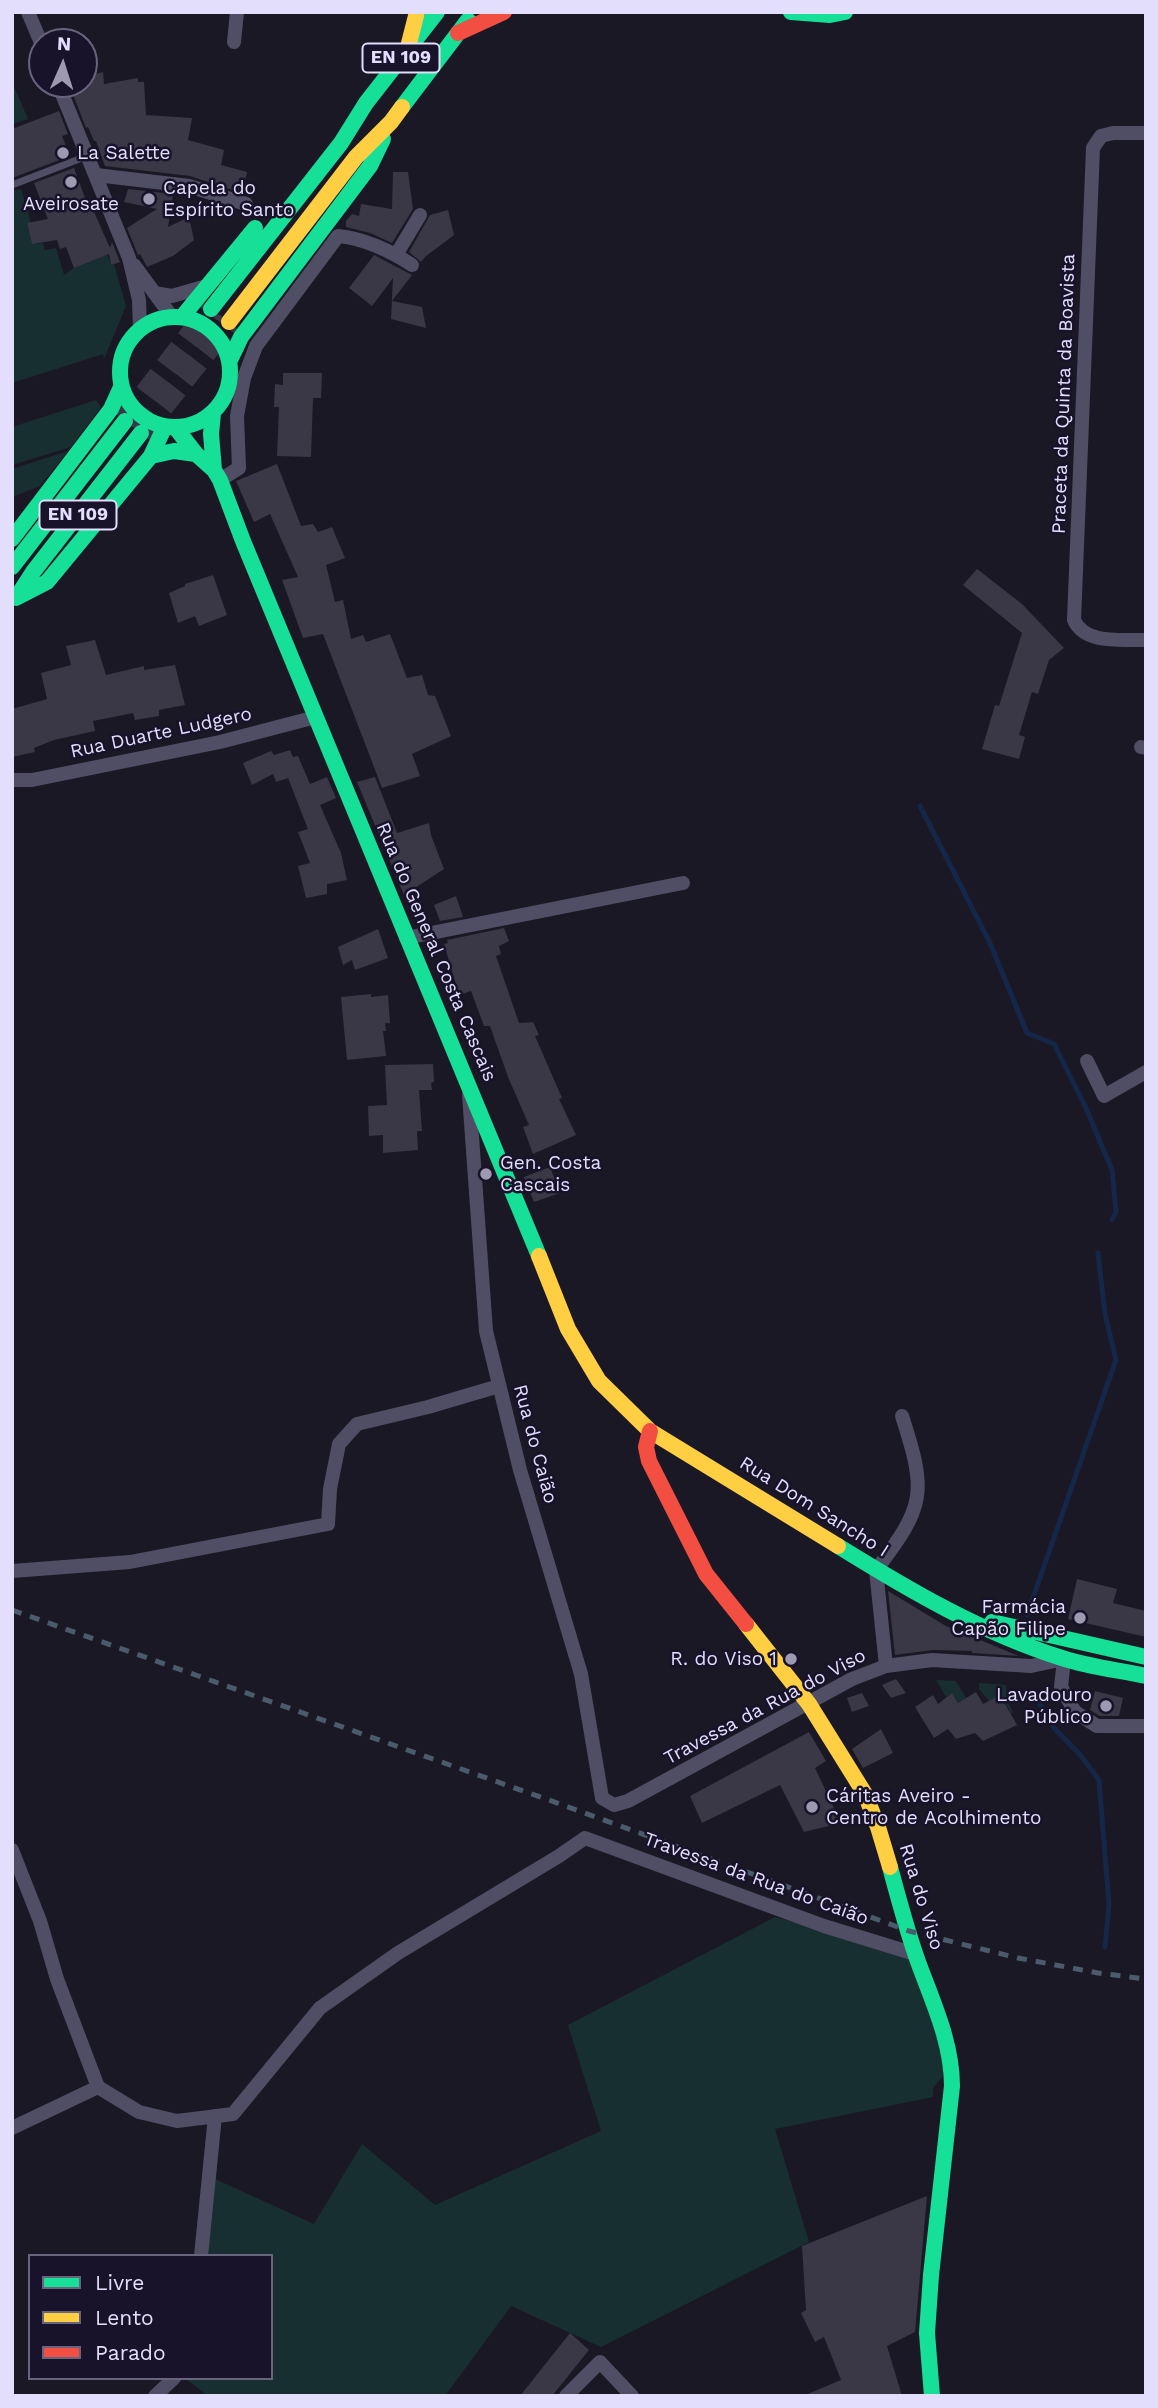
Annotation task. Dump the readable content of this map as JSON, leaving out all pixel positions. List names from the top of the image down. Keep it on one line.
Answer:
{"streets":{"main road":["EN 109","Rua do General Costa Cascais","Rua Dom Sancho I","Rua do Viso"],"street":["Praceta da Quinta da Boavista","Rua Duarte Ludgero","Rua do Caião","Travessa da Rua do Viso","Travessa da Rua do Caião"]},"crossings":[["Rua Duarte Ludgero","Rua do General Costa Cascais"],["Rua do General Costa Cascais","Rua do Caião"],["Rua do General Costa Cascais","Rua Dom Sancho I"],["Rua do General Costa Cascais","Rua do Viso"],["Rua do Caião","Travessa da Rua do Viso"],["Rua Dom Sancho I","Travessa da Rua do Viso"],["Rua Dom Sancho I","Rua do Viso"],["Travessa da Rua do Viso","Rua do Viso"],["Travessa da Rua do Caião","Rua do Viso"]],"places":["La Salette","Aveirosate","Capela do Espírito Santo","Gen. Costa Cascais","Farmácia Capão Filipe","R. do Viso 1","Lavadouro Público","Cáritas Aveiro - Centro de Acolhimento"],"legend":["Livre","Lento","Parado"],"north":"top"}
